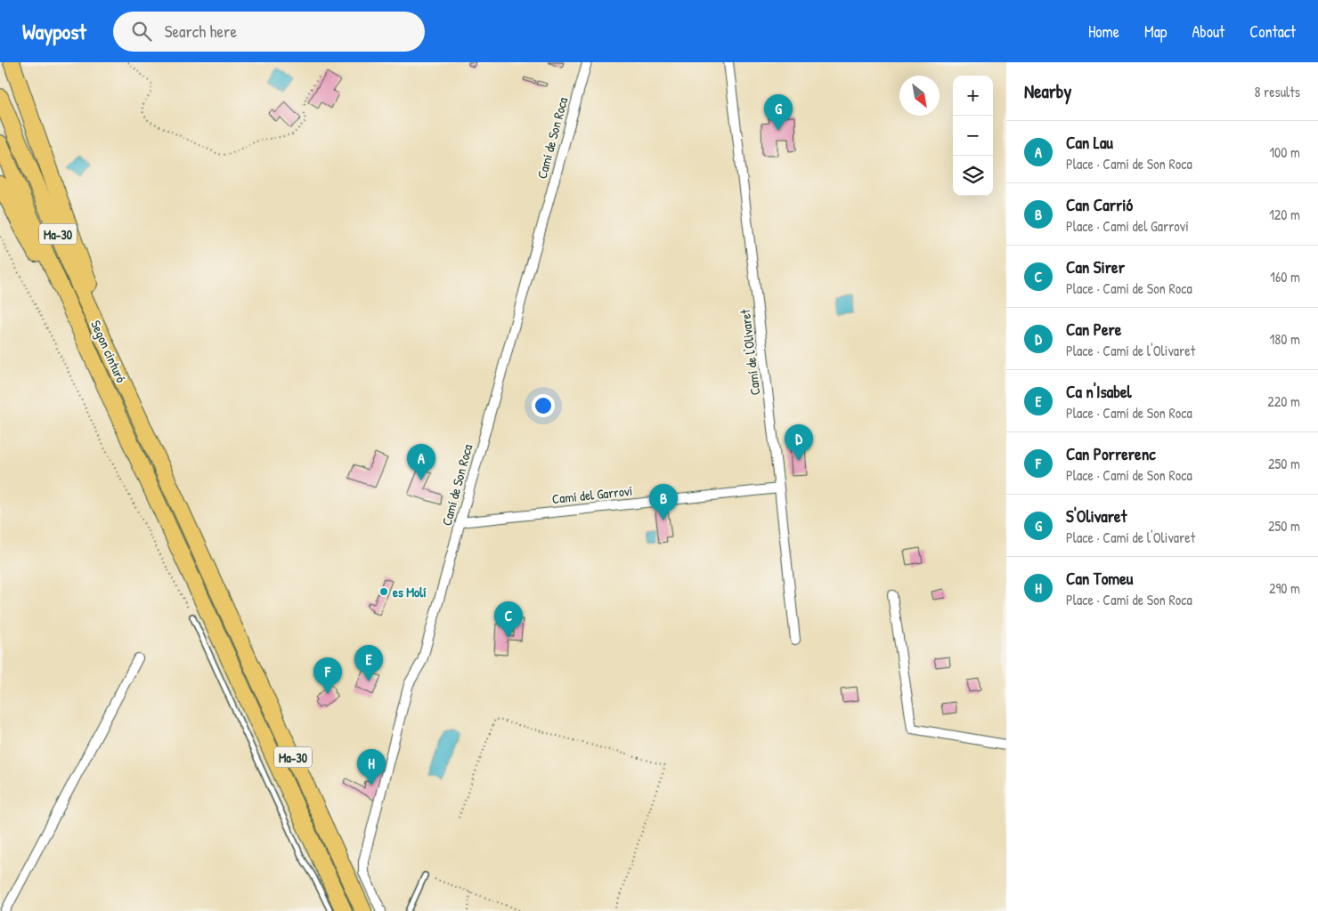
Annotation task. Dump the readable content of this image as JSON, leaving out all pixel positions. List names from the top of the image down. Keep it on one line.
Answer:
{"streets":{"highway":["Ma-30","Segon cinturó"],"street":["Camí de Son Roca","Camí de l'Olivaret","Camí del Garroví"]},"crossings":[["Camí de Son Roca","Camí del Garroví"],["Camí de l'Olivaret","Camí del Garroví"]],"places":["es Molí"],"north":"bottom right","page":{"header":"Waypost","search":"Search here","nav":["Home","Map","About","Contact"],"heading":["Nearby","8 results"],"map_buttons":["+","−"],"pins":["G","D","A","B","C","E","F","H"],"list":[{"mark":"A","name":"Can Lau","note":"Place · Camí de Son Roca","value":"100 m"},{"mark":"B","name":"Can Carrió","note":"Place · Camí del Garroví","value":"120 m"},{"mark":"C","name":"Can Sirer","note":"Place · Camí de Son Roca","value":"160 m"},{"mark":"D","name":"Can Pere","note":"Place · Camí de l'Olivaret","value":"180 m"},{"mark":"E","name":"Ca n'Isabel","note":"Place · Camí de Son Roca","value":"220 m"},{"mark":"F","name":"Can Porrerenc","note":"Place · Camí de Son Roca","value":"250 m"},{"mark":"G","name":"S'Olivaret","note":"Place · Camí de l'Olivaret","value":"250 m"},{"mark":"H","name":"Can Tomeu","note":"Place · Camí de Son Roca","value":"290 m"}]}}
